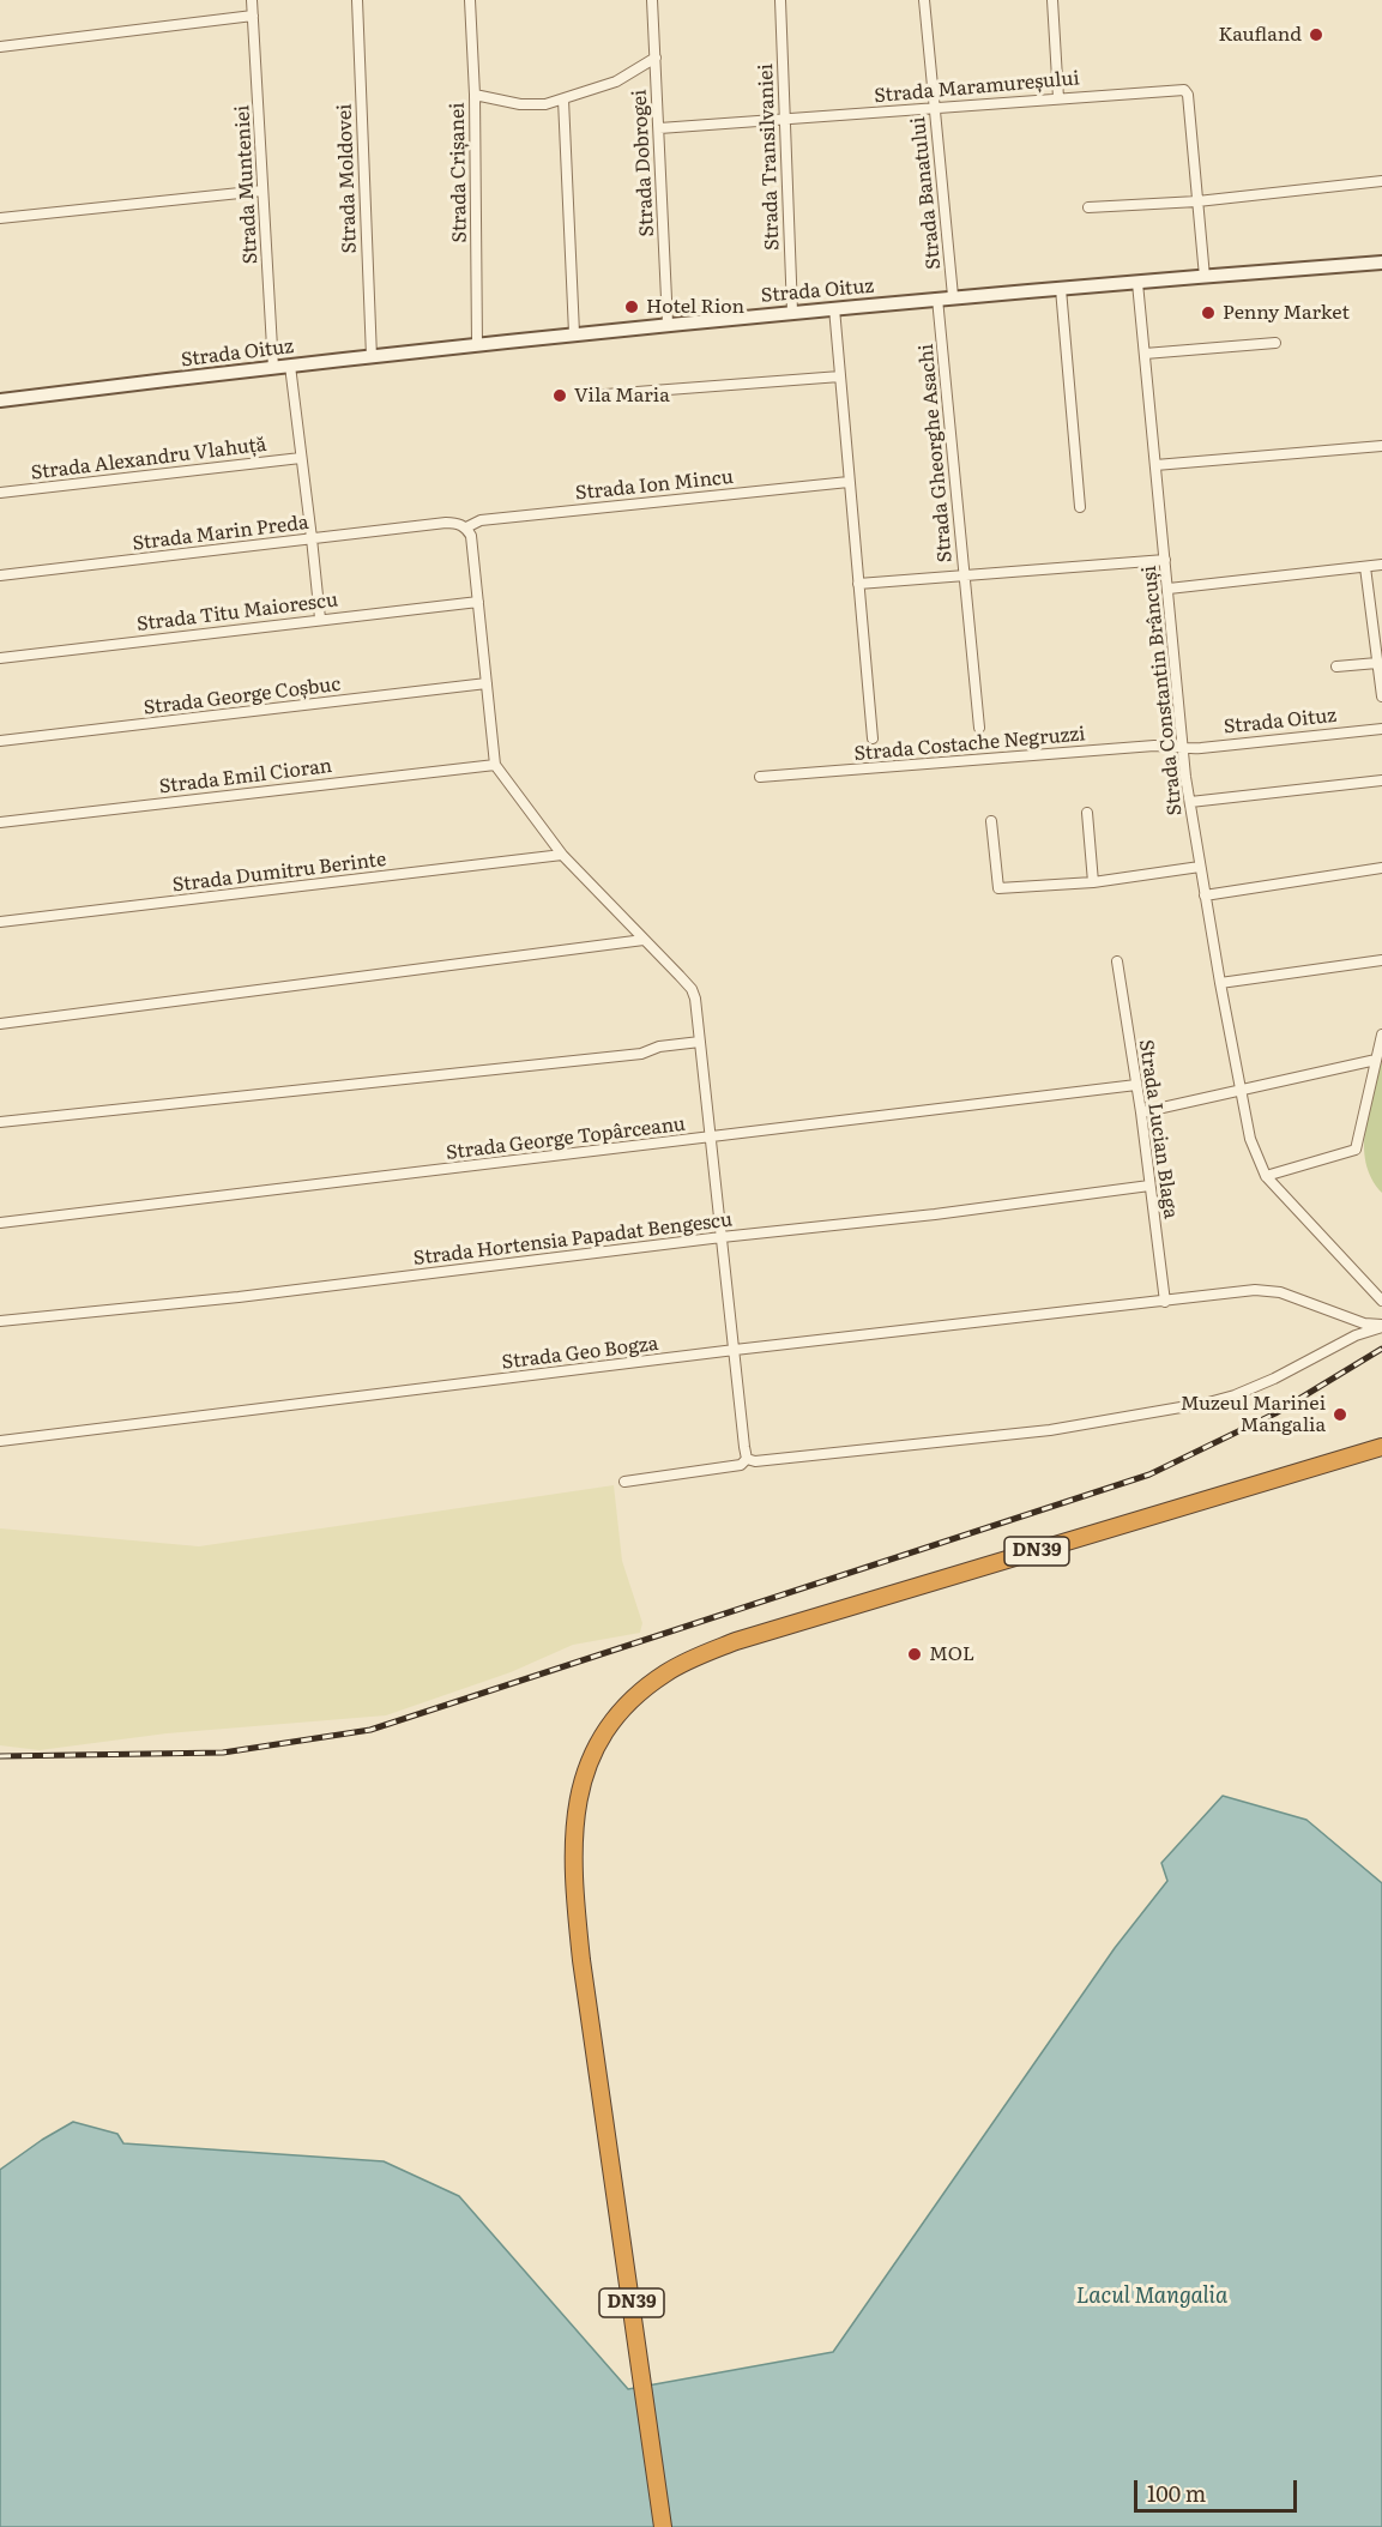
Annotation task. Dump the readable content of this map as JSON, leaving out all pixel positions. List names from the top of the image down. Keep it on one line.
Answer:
{"streets":{"highway":["DN39"],"main road":["Strada Oituz"],"street":["Strada Maramureșului","Strada Transilvaniei","Strada Dobrogei","Strada Crișanei","Strada Moldovei","Strada Munteniei","Strada Banatului","Strada Gheorghe Asachi","Strada Alexandru Vlahuță","Strada Ion Mincu","Strada Marin Preda","Strada Titu Maiorescu","Strada Constantin Brâncuși","Strada George Coșbuc","Strada Costache Negruzzi","Strada Emil Cioran","Strada Dumitru Berinte","Strada Lucian Blaga","Strada George Topârceanu","Strada Hortensia Papadat Bengescu","Strada Geo Bogza"]},"crossings":[["Strada Maramureșului","Strada Transilvaniei"],["Strada Maramureșului","Strada Dobrogei"],["Strada Maramureșului","Strada Banatului"],["Strada Maramureșului","Strada Oituz"],["Strada Transilvaniei","Strada Oituz"],["Strada Dobrogei","Strada Oituz"],["Strada Crișanei","Strada Oituz"],["Strada Moldovei","Strada Oituz"],["Strada Munteniei","Strada Oituz"],["Strada Banatului","Strada Oituz"],["Strada Oituz","Strada Gheorghe Asachi"],["Strada Oituz","Strada Constantin Brâncuși"],["Strada Oituz","Strada Costache Negruzzi"],["Strada Gheorghe Asachi","Strada Constantin Brâncuși"],["Strada Ion Mincu","Strada Marin Preda"],["Strada Constantin Brâncuși","Strada Costache Negruzzi"],["Strada Lucian Blaga","Strada George Topârceanu"],["Strada Lucian Blaga","Strada Hortensia Papadat Bengescu"],["Strada Lucian Blaga","Strada Geo Bogza"]],"water":["Lacul Mangalia"],"places":["Kaufland","Hotel Rion","Penny Market","Vila Maria","Muzeul Marinei Mangalia","MOL"],"scale_bar":"100 m"}
